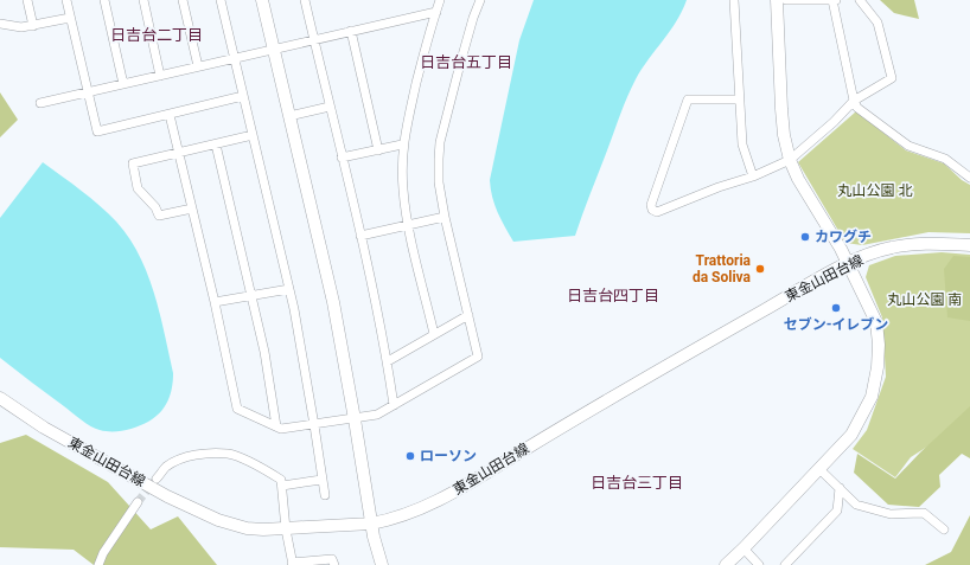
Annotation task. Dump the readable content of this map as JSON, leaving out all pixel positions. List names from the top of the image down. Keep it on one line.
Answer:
{"streets":{"street":["東金山田台線"]},"districts":["日吉台二丁目","日吉台五丁目","日吉台四丁目","日吉台三丁目"],"parks":["丸山公園 北","丸山公園 南"],"places":["カワグチ","Trattoria da Soliva","セブン-イレブン","ローソン"]}
